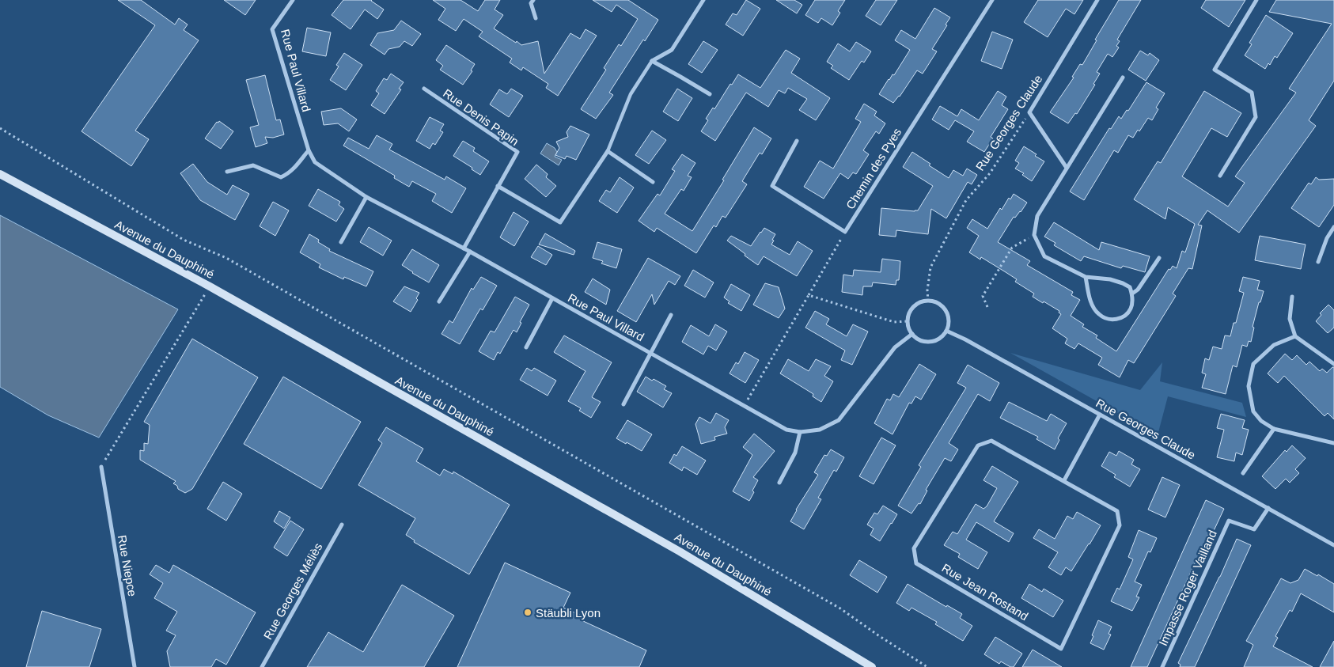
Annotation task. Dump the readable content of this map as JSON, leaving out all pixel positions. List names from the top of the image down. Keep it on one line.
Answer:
{"streets":{"main road":["Avenue du Dauphiné"],"street":["Rue Paul Villard","Rue Denis Papin","Rue Georges Claude","Chemin des Pyes","Rue Niepce","Impasse Roger Vailland","Rue Georges Méliès","Rue Jean Rostand"]},"crossings":[["Rue Paul Villard","Rue Denis Papin"],["Rue Georges Claude","Impasse Roger Vailland"]],"places":["Stäubli Lyon"]}
